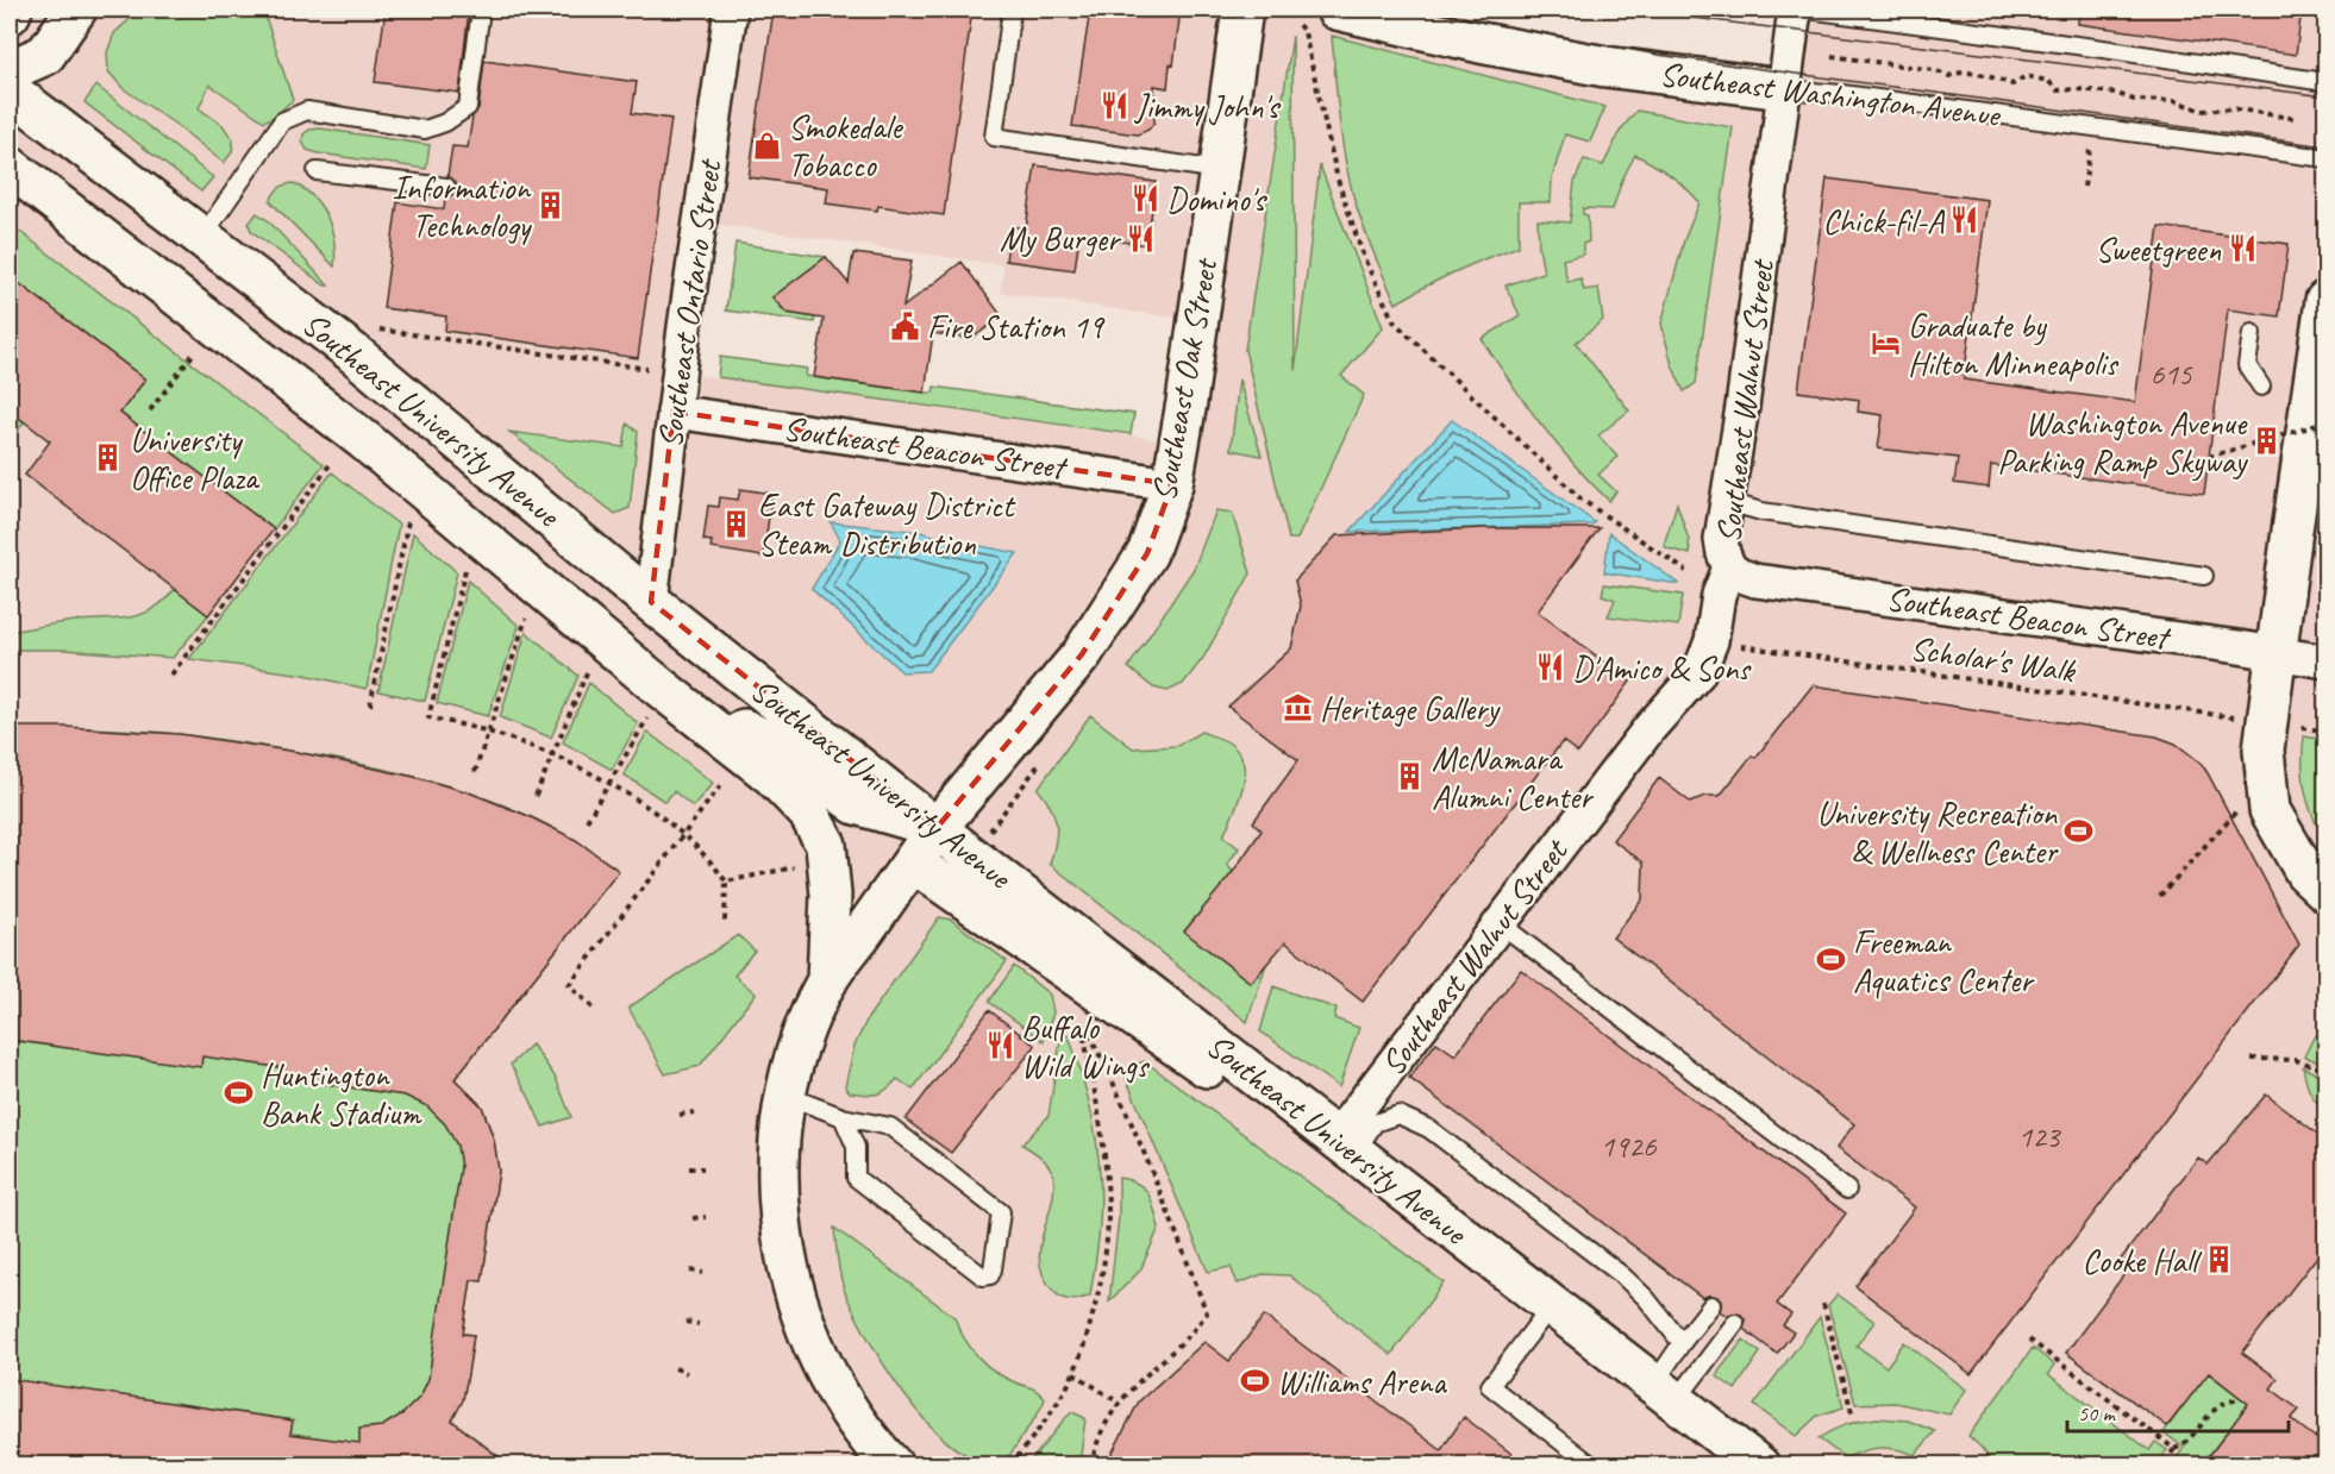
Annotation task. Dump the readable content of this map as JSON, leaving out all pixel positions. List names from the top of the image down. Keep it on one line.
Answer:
{"streets":{"main road":["Southeast Washington Avenue","Southeast Oak Street","Southeast University Avenue"],"street":["Southeast Ontario Street","Southeast Walnut Street","Southeast Beacon Street"],"path":["Scholar's Walk"]},"crossings":[["Southeast Washington Avenue","Southeast Walnut Street"],["Southeast Ontario Street","Southeast University Avenue"],["Southeast Ontario Street","Southeast Beacon Street"],["Southeast Oak Street","Southeast University Avenue"],["Southeast Oak Street","Southeast Beacon Street"],["Southeast Walnut Street","Southeast University Avenue"],["Southeast Walnut Street","Southeast Beacon Street"]],"places":{"restaurant":["Jimmy John's","Domino's","Chick-fil-A","My Burger","Sweetgreen","D'Amico & Sons","Buffalo Wild Wings"],"shop":["Smokedale Tobacco"],"building":["Information Technology","Washington Avenue Parking Ramp Skyway","University Office Plaza","East Gateway District Steam Distribution","McNamara Alumni Center","Cooke Hall"],"public building":["Fire Station 19"],"hotel":["Graduate by Hilton Minneapolis"],"museum":["Heritage Gallery"],"sports":["University Recreation & Wellness Center","Freeman Aquatics Center","Huntington Bank Stadium","Williams Arena"]},"house_numbers":["615","123","1926"],"scale_bar":"50 m"}
